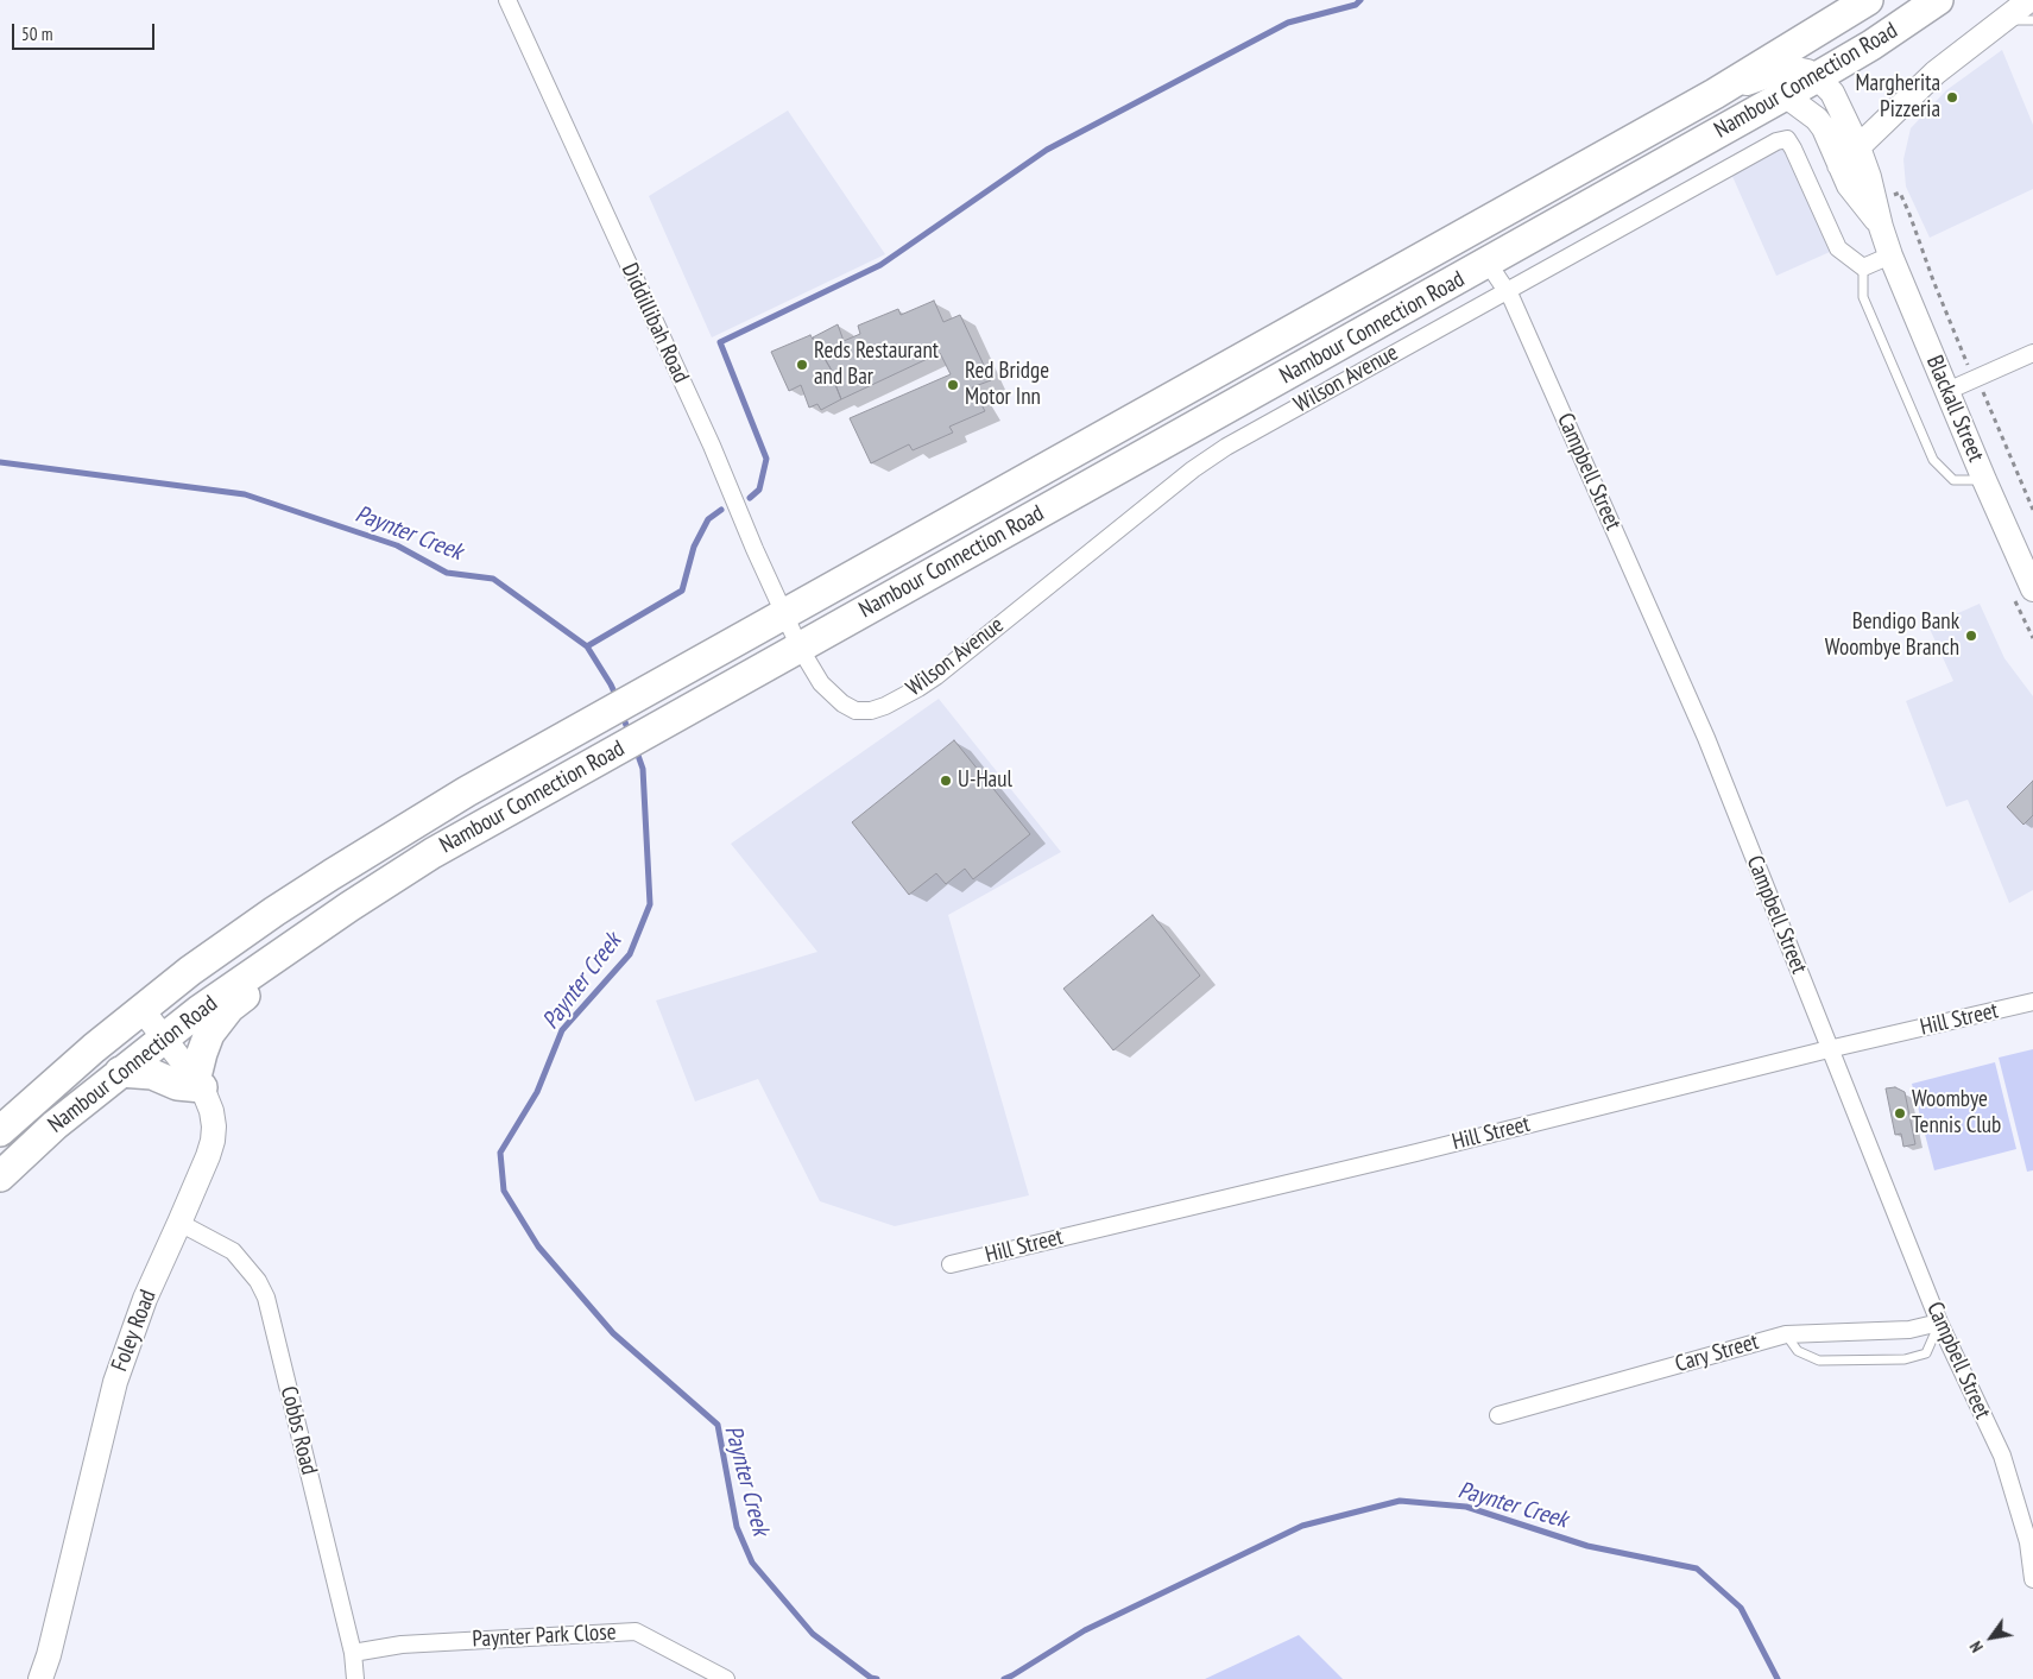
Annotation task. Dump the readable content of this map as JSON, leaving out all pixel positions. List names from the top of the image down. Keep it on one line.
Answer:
{"streets":{"highway":["Nambour Connection Road"],"street":["Diddillibah Road","Wilson Avenue","Blackall Street","Campbell Street","Hill Street","Foley Road","Cary Street","Cobbs Road","Paynter Park Close"]},"crossings":[["Nambour Connection Road","Diddillibah Road"],["Nambour Connection Road","Wilson Avenue"],["Nambour Connection Road","Blackall Street"],["Nambour Connection Road","Campbell Street"],["Nambour Connection Road","Foley Road"],["Diddillibah Road","Wilson Avenue"],["Wilson Avenue","Campbell Street"],["Campbell Street","Hill Street"],["Campbell Street","Cary Street"],["Foley Road","Cobbs Road"],["Cobbs Road","Paynter Park Close"]],"water":["Paynter Creek"],"places":["Margherita Pizzeria","Reds Restaurant and Bar","Red Bridge Motor Inn","Bendigo Bank Woombye Branch","U-Haul","Woombye Tennis Club"],"scale_bar":"50 m","north":"bottom left"}
